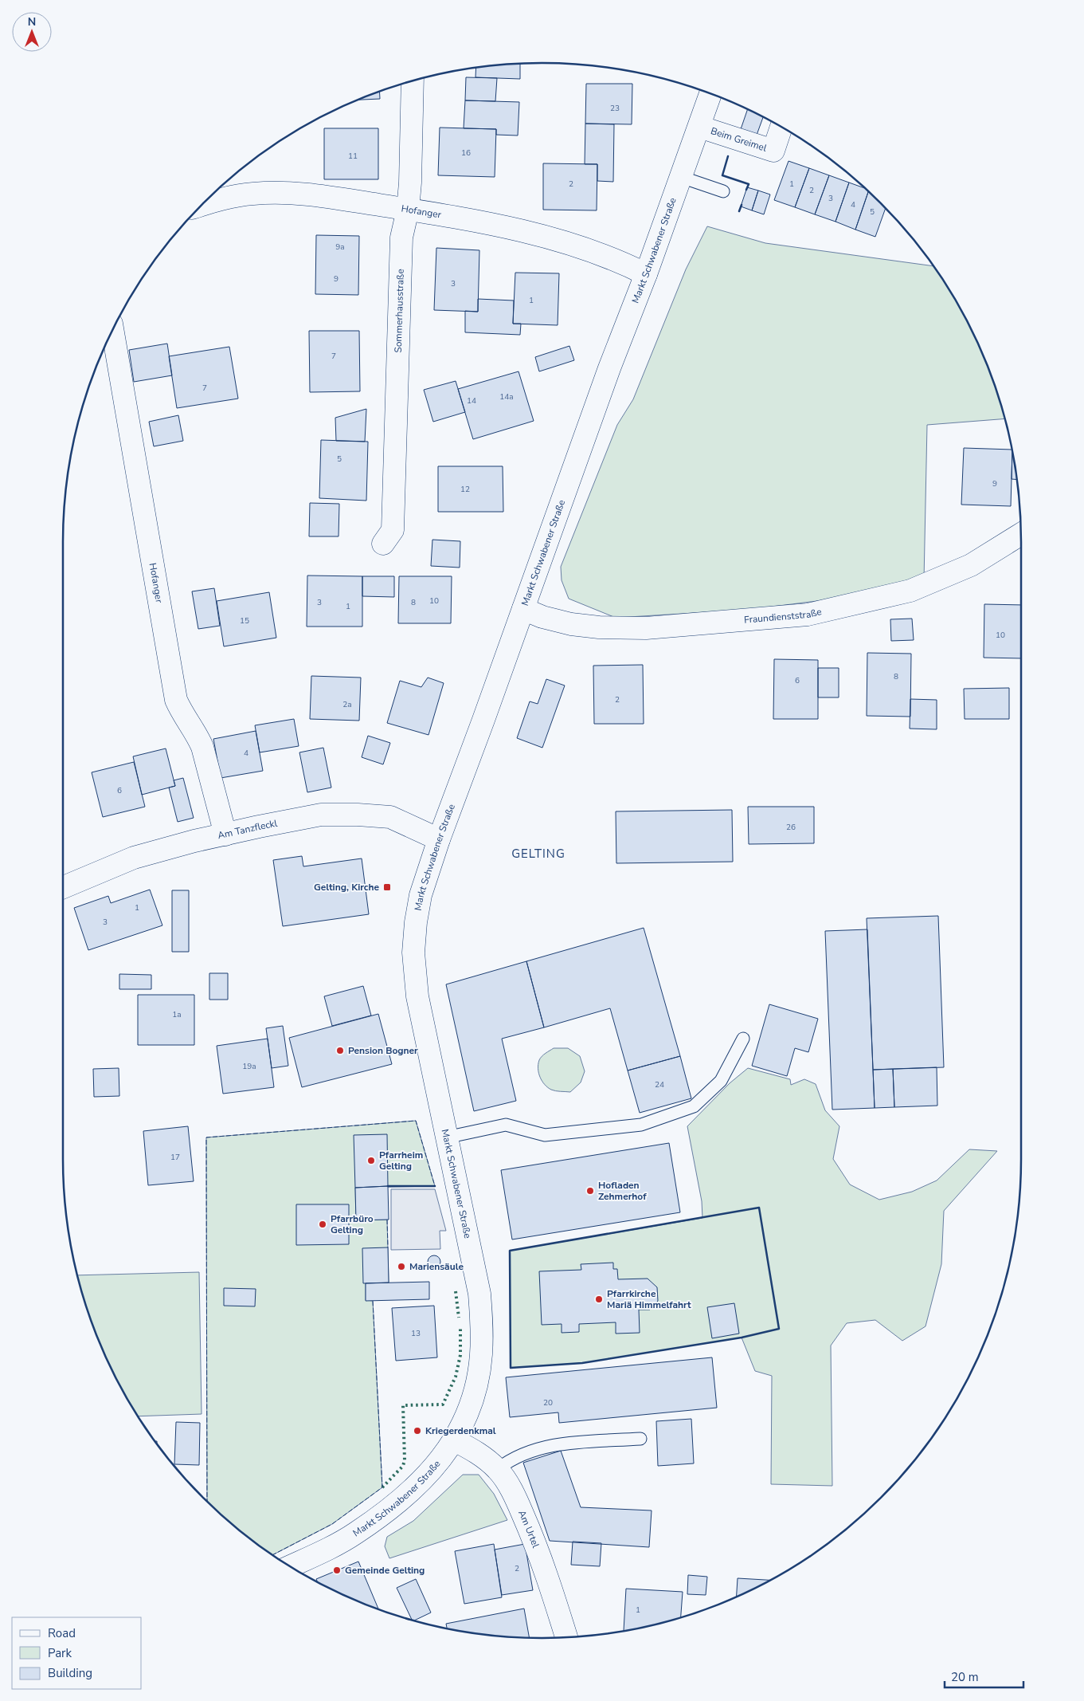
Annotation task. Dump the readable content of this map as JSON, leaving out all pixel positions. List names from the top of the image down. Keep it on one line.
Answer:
{"streets":{"street":["Beim Greimel","Hofanger","Markt Schwabener Straße","Sommerhausstraße","Fraundienststraße","Am Tanzfleckl","Am Urtel"]},"crossings":[["Beim Greimel","Markt Schwabener Straße"],["Hofanger","Markt Schwabener Straße"],["Hofanger","Sommerhausstraße"],["Hofanger","Am Tanzfleckl"],["Markt Schwabener Straße","Fraundienststraße"],["Markt Schwabener Straße","Am Tanzfleckl"],["Markt Schwabener Straße","Am Urtel"]],"districts":["GELTING"],"places":{"transit":["Gelting, Kirche"],"other":["Pension Bogner","Pfarrheim Gelting","Hofladen Zehmerhof","Pfarrbüro Gelting","Mariensäule","Pfarrkirche Mariä Himmelfahrt","Kriegerdenkmal","Gemeinde Gelting"]},"house_numbers":["23","16","11","2","1","2","3","4","5","9a","9","3","1","7","7","14a","14","5","9","12","10","3","8","1","15","10","8","6","2","2a","4","6","26","1","3","1a","19a","24","17","13","20","2","1"],"legend":["Road","Park","Building"],"scale_bar":"20 m","north":"top"}
